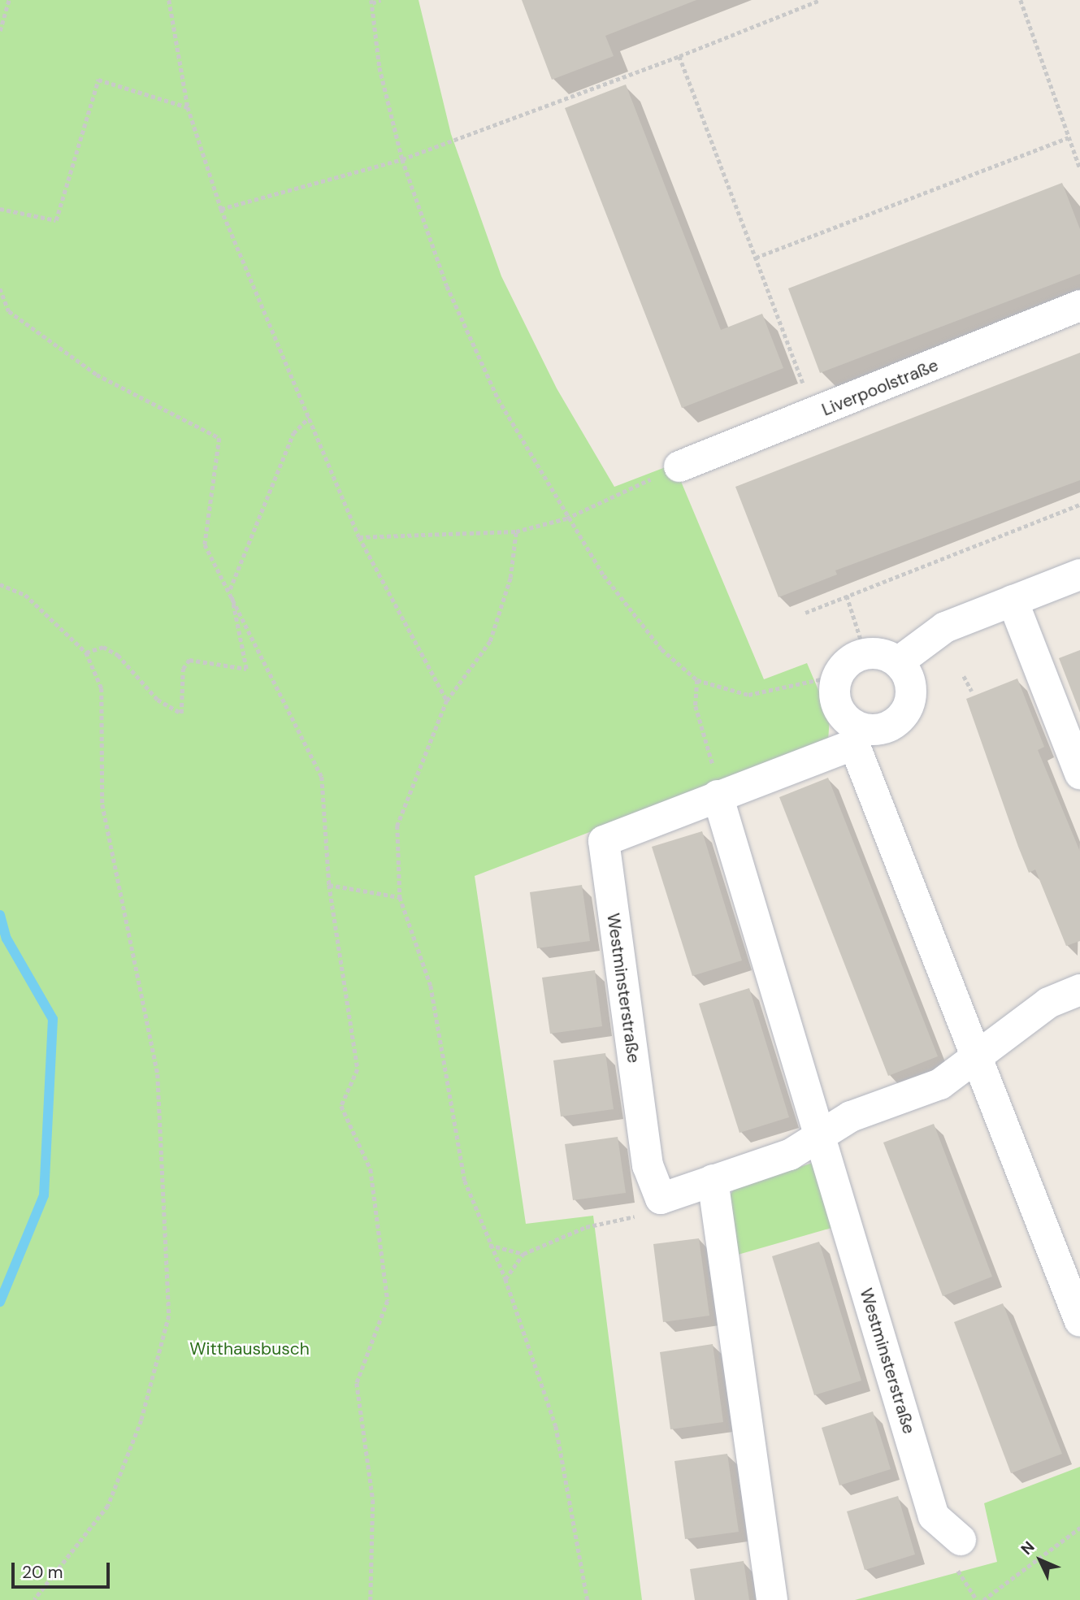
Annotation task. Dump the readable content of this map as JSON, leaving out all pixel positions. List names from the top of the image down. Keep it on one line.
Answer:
{"streets":{"street":["Liverpoolstraße","Westminsterstraße"]},"parks":["Witthausbusch"],"scale_bar":"20 m","north":"top left"}
